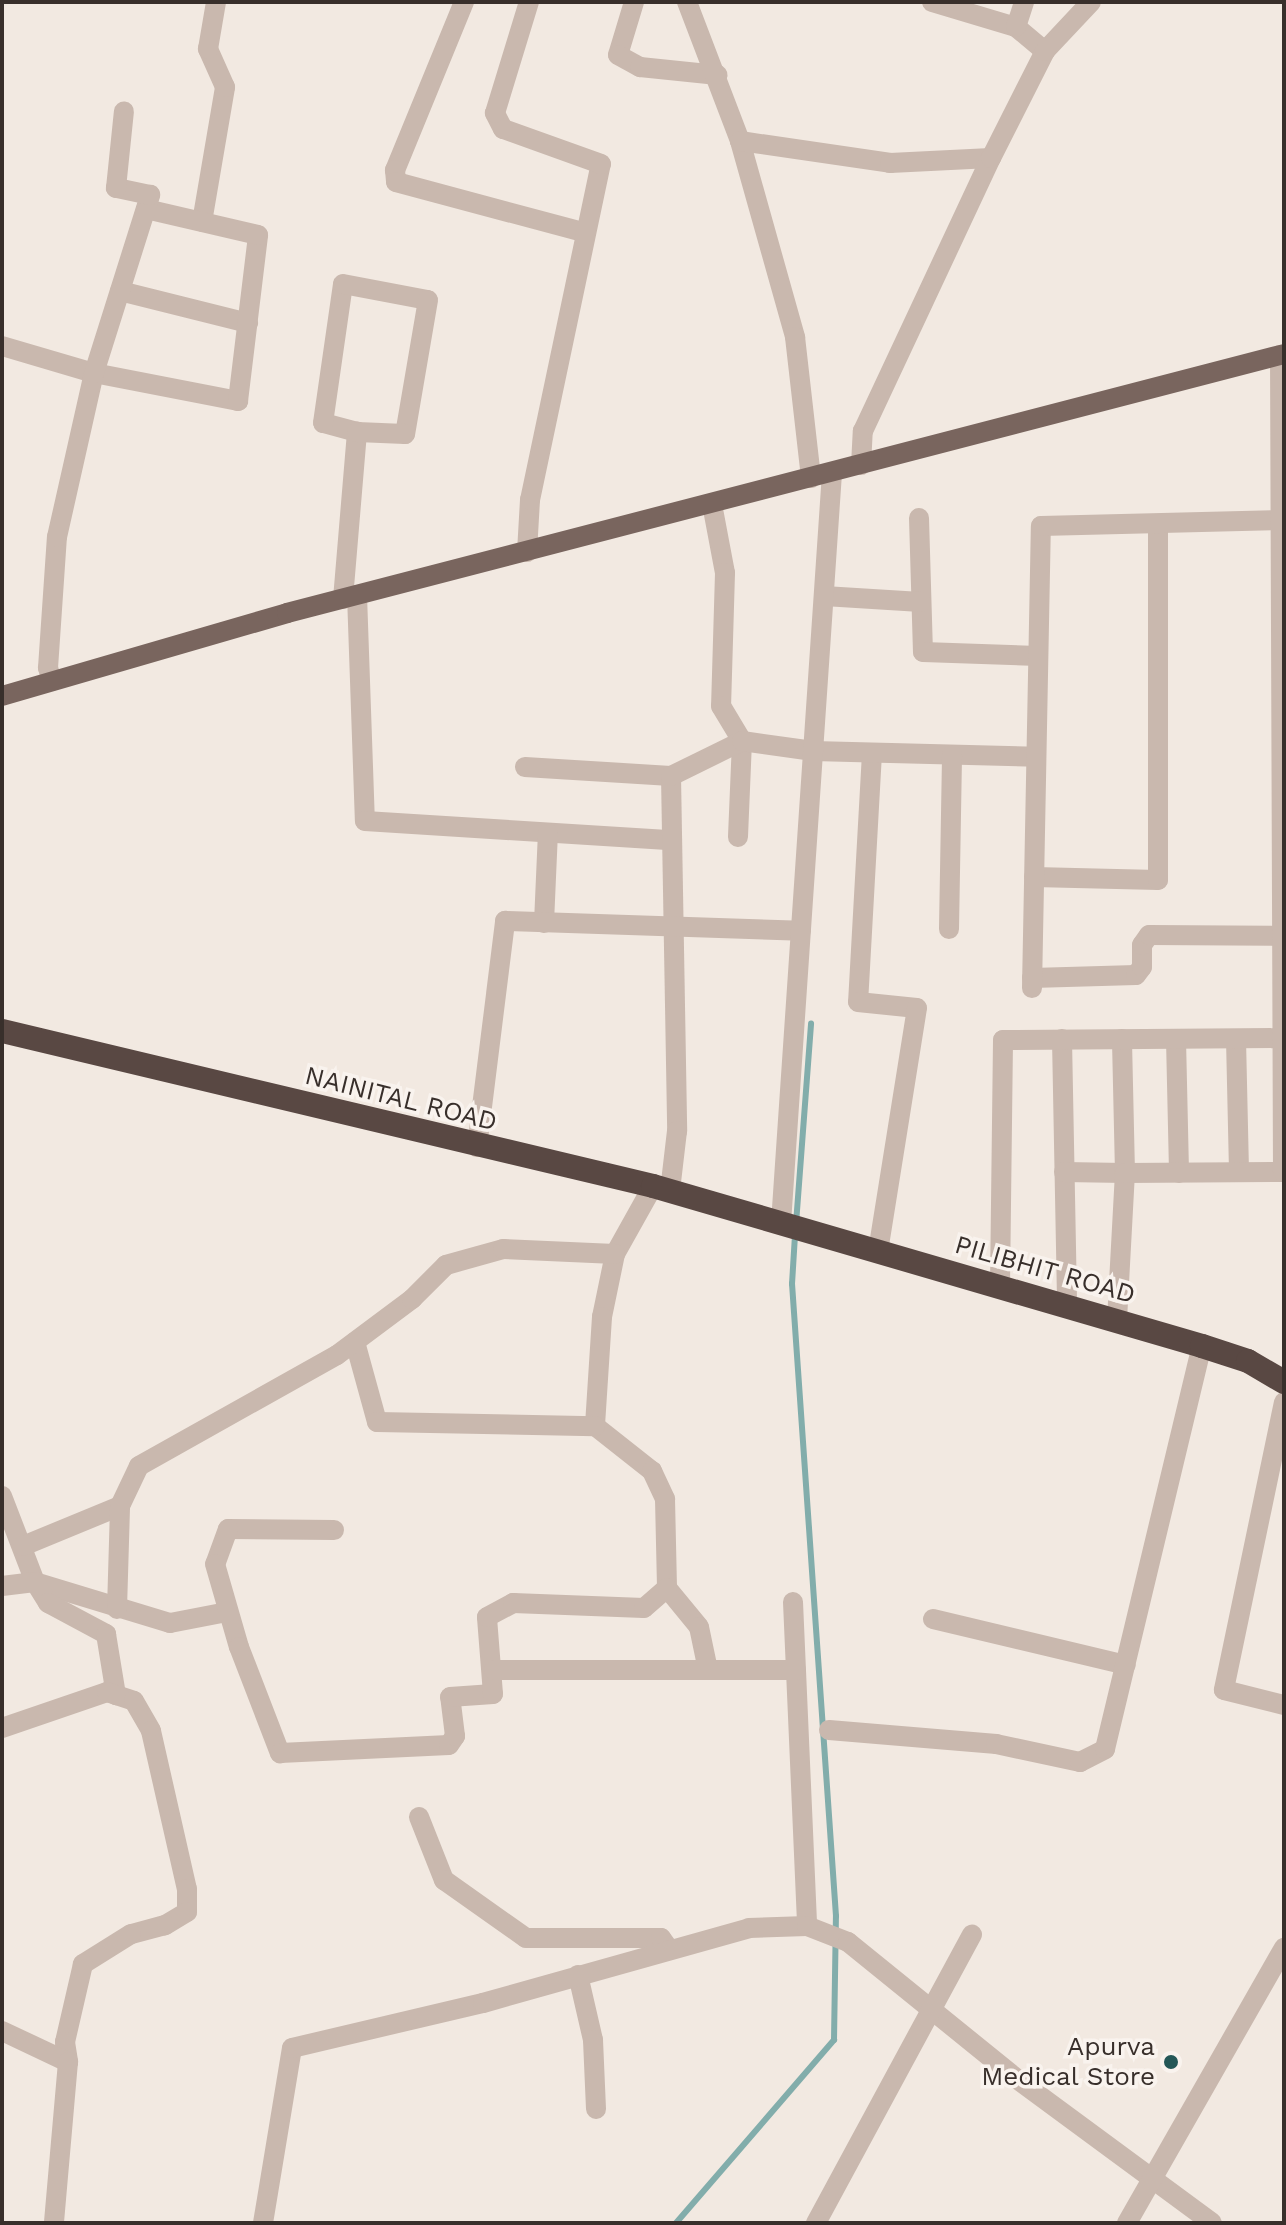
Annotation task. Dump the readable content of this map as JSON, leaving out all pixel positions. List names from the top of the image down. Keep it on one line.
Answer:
{"streets":{"highway":["NAINITAL ROAD","PILIBHIT ROAD"]},"crossings":[["NAINITAL ROAD","PILIBHIT ROAD"]],"places":["Apurva Medical Store"]}
